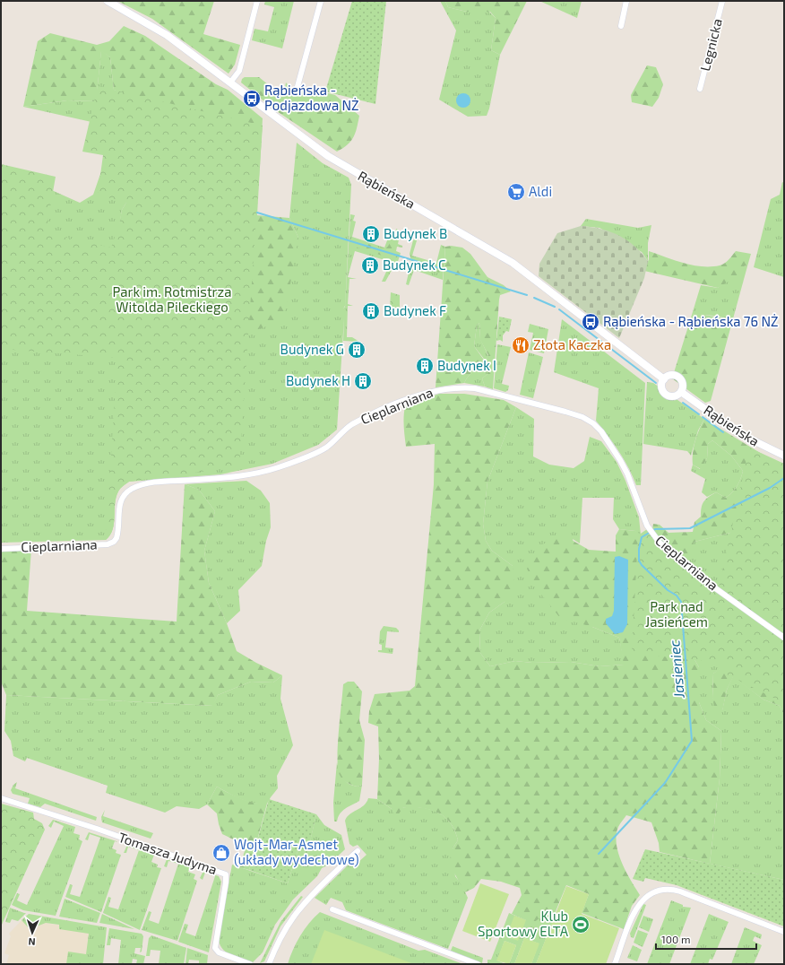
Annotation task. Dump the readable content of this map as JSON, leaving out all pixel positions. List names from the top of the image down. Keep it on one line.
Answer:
{"streets":{"street":["Legnicka","Rąbieńska","Cieplarniana","Tomasza Judyma"]},"water":["Jasieniec"],"parks":["Park im. Rotmistrza Witolda Pileckiego","Park nad Jasieńcem"],"places":{"bus stop":["Rąbieńska - Podjazdowa NŻ","Rąbieńska - Rąbieńska 76 NŻ"],"supermarket":["Aldi"],"building":["Budynek B","Budynek C","Budynek F","Budynek G","Budynek I","Budynek H"],"restaurant":["Złota Kaczka"],"shop":["Wojt-Mar-Asmet (układy wydechowe)"],"sports":["Klub Sportowy ELTA"]},"scale_bar":"100 m","north":"bottom"}
